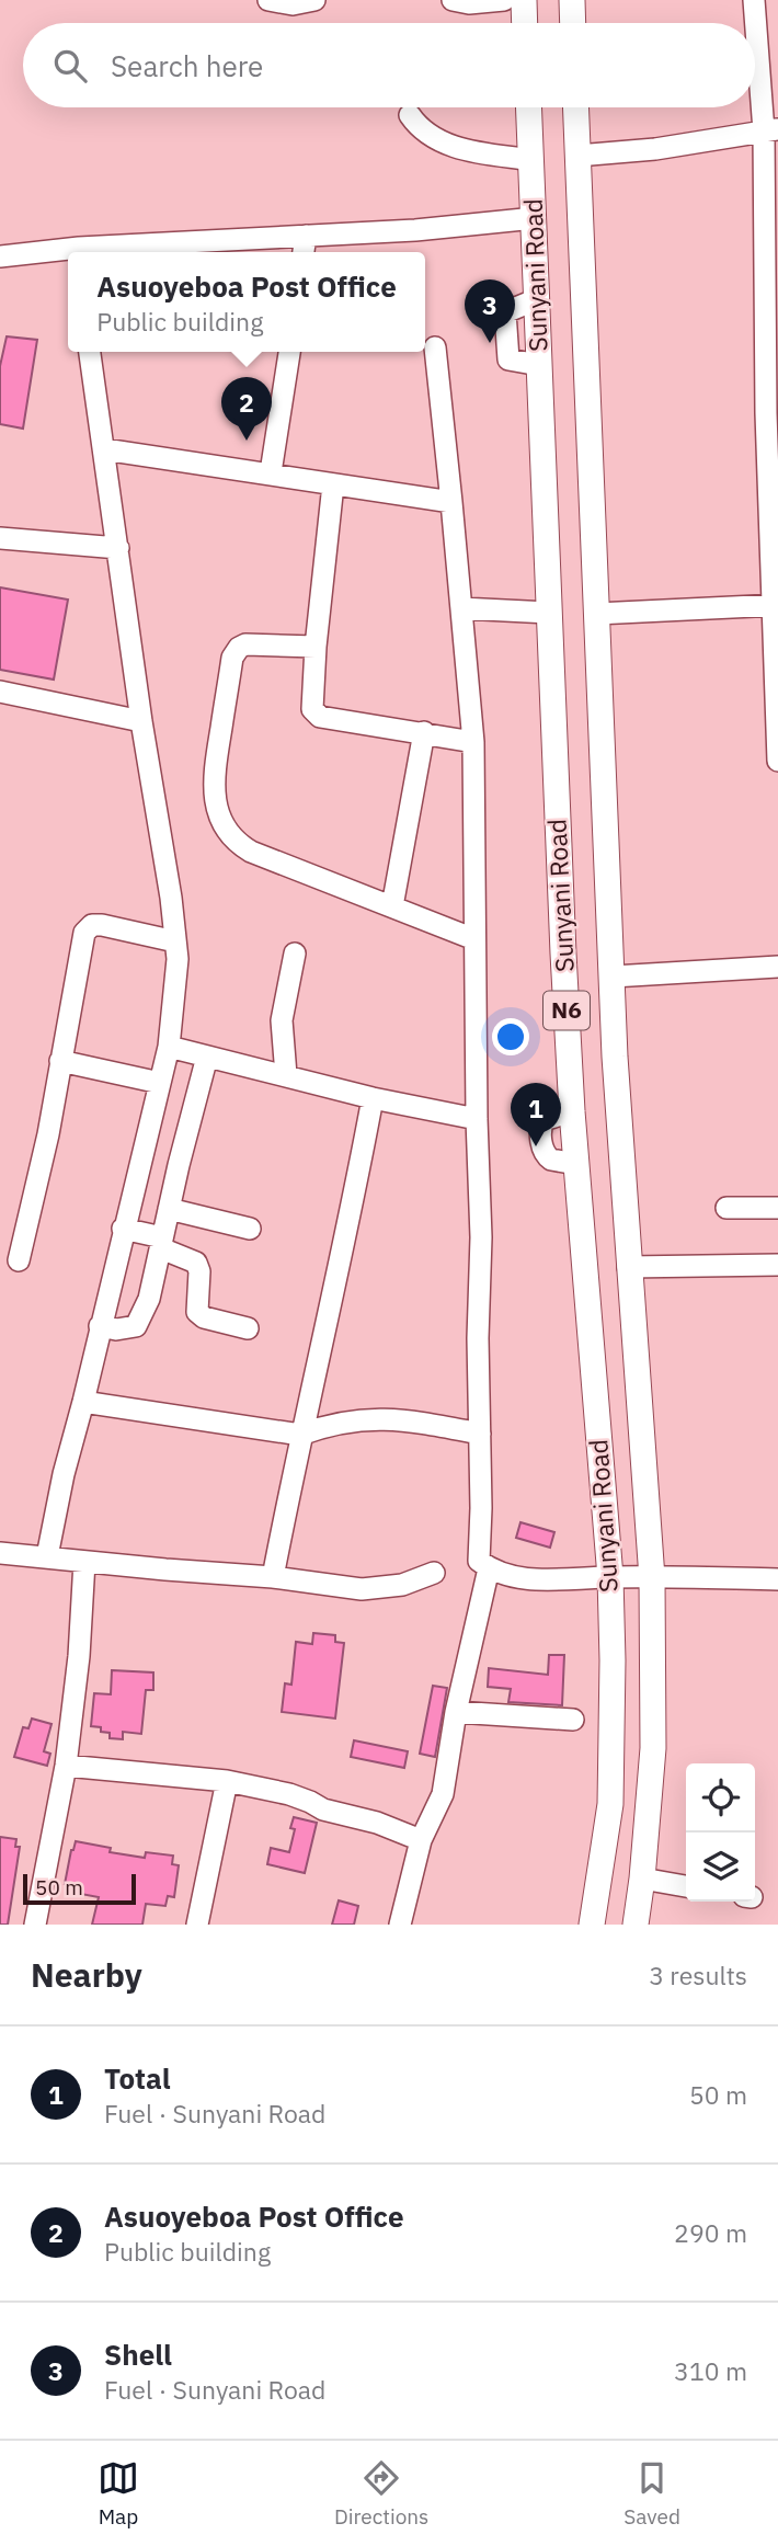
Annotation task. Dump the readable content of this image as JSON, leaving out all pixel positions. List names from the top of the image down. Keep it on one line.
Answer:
{"streets":{"main road":["Sunyani Road","N6"]},"scale_bar":"50 m","page":{"search":"Search here","popup":["Asuoyeboa Post Office","Public building"],"pins":["3","2","1"],"scale":"50 m","heading":["Nearby","3 results"],"list":[{"mark":"1","name":"Total","note":"Fuel · Sunyani Road","value":"50 m"},{"mark":"2","name":"Asuoyeboa Post Office","note":"Public building","value":"290 m"},{"mark":"3","name":"Shell","note":"Fuel · Sunyani Road","value":"310 m"}],"nav":["Map","Directions","Saved"]}}
